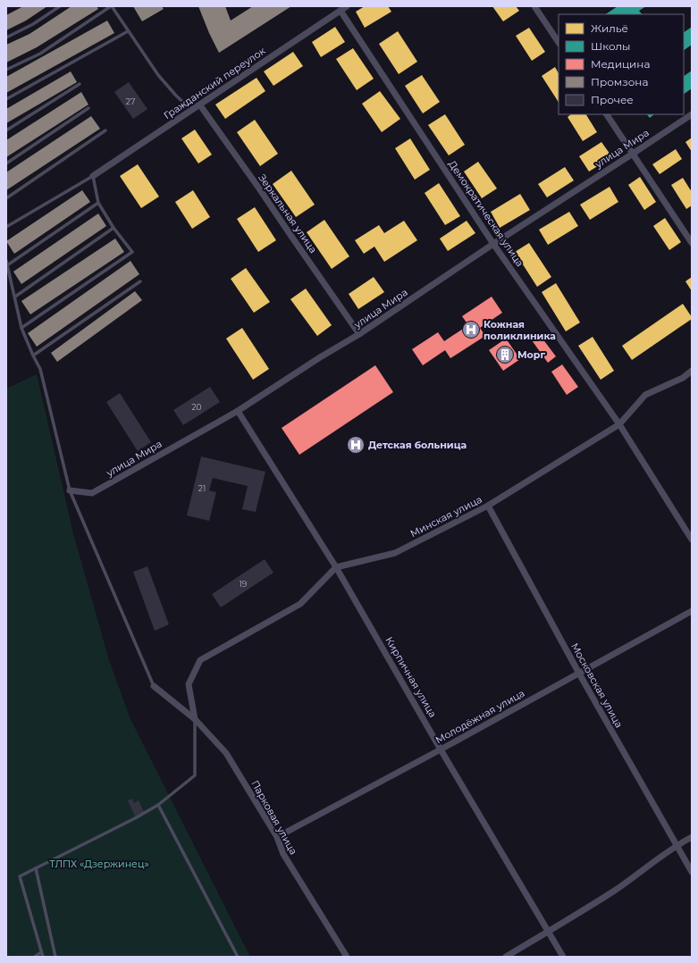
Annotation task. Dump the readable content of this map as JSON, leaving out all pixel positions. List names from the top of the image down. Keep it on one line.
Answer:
{"streets":{"street":["Гражданский переулок","улица Мира","Зеркальная улица","Демократическая улица","Минская улица","Кирпичная улица","Московская улица","Молодёжная улица","Парковая улица"]},"crossings":[["Гражданский переулок","Зеркальная улица"],["Гражданский переулок","Демократическая улица"],["улица Мира","Зеркальная улица"],["улица Мира","Демократическая улица"],["улица Мира","Кирпичная улица"],["Демократическая улица","Минская улица"],["Минская улица","Кирпичная улица"],["Минская улица","Московская улица"],["Кирпичная улица","Молодёжная улица"],["Московская улица","Молодёжная улица"],["Молодёжная улица","Парковая улица"]],"parks":["ТЛПХ «Дзержинец»"],"places":{"hospital":["Кожная поликлиника","Детская больница"],"building":["Морг"]},"house_numbers":["27","20","21","19"],"legend":["Жильё","Школы","Медицина","Промзона","Прочее"]}
